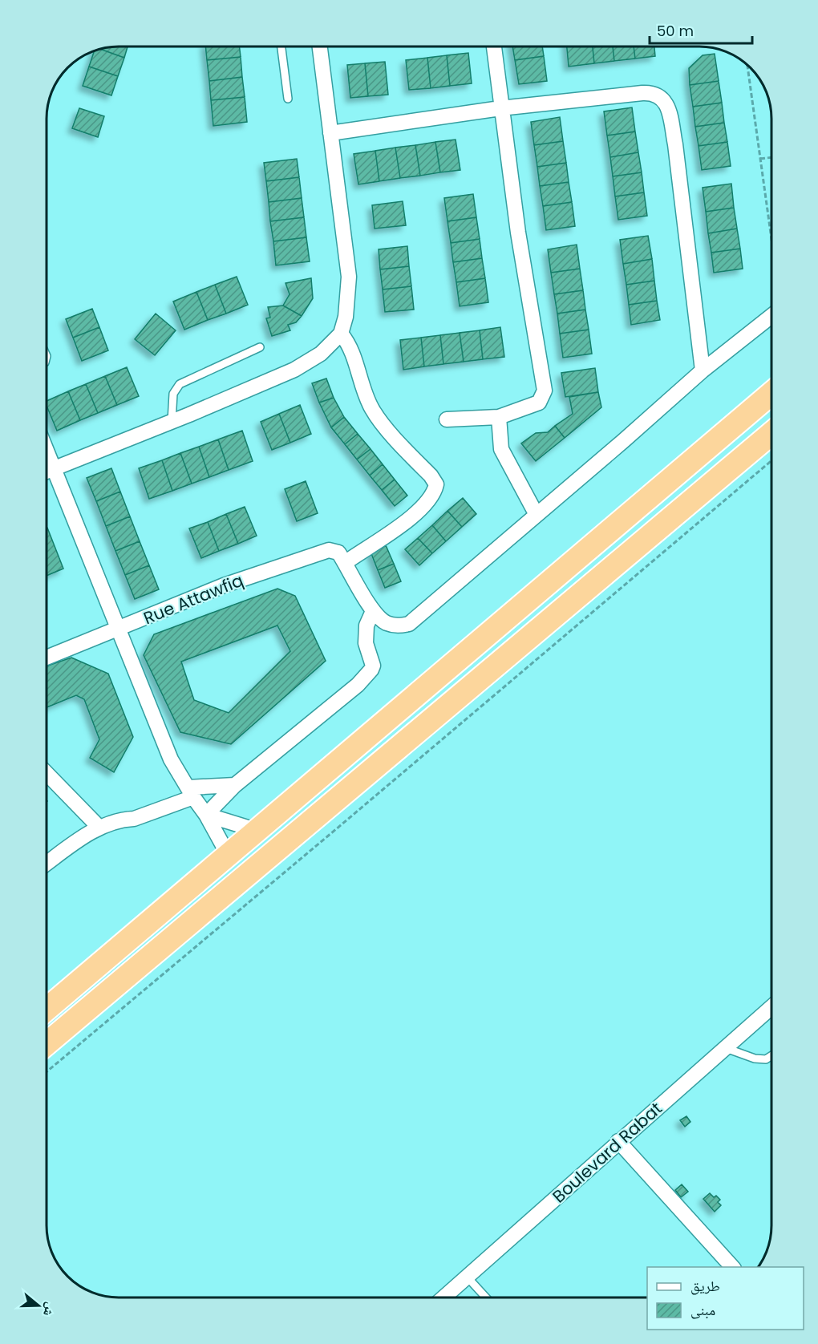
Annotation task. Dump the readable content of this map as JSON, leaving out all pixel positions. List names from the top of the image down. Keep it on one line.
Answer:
{"streets":{"street":["Rue Attawfiq","Boulevard Rabat"]},"legend":["طريق","مبنى"],"scale_bar":"50 m","north":"right"}
